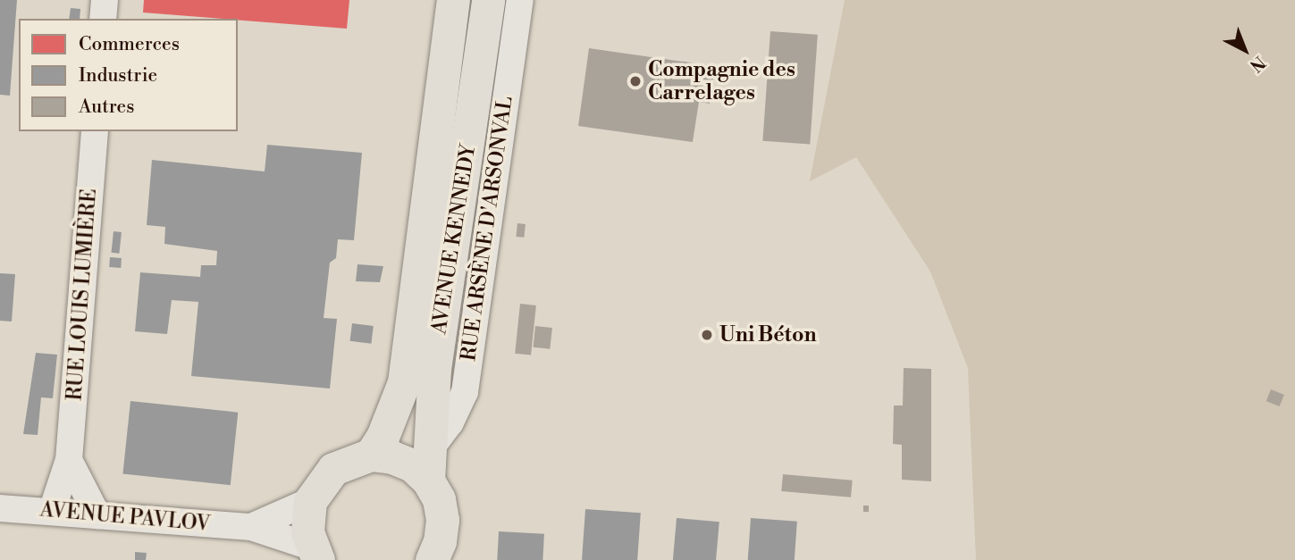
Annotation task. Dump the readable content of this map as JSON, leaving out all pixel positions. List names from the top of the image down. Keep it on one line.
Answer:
{"streets":{"main road":["AVENUE KENNEDY"],"street":["RUE ARSÈNE D'ARSONVAL","RUE LOUIS LUMIÈRE","AVENUE PAVLOV"]},"crossings":[["RUE ARSÈNE D'ARSONVAL","AVENUE KENNEDY"],["RUE LOUIS LUMIÈRE","AVENUE PAVLOV"]],"places":["Compagnie des Carrelages","Uni Béton"],"legend":["Commerces","Industrie","Autres"],"north":"bottom right"}
